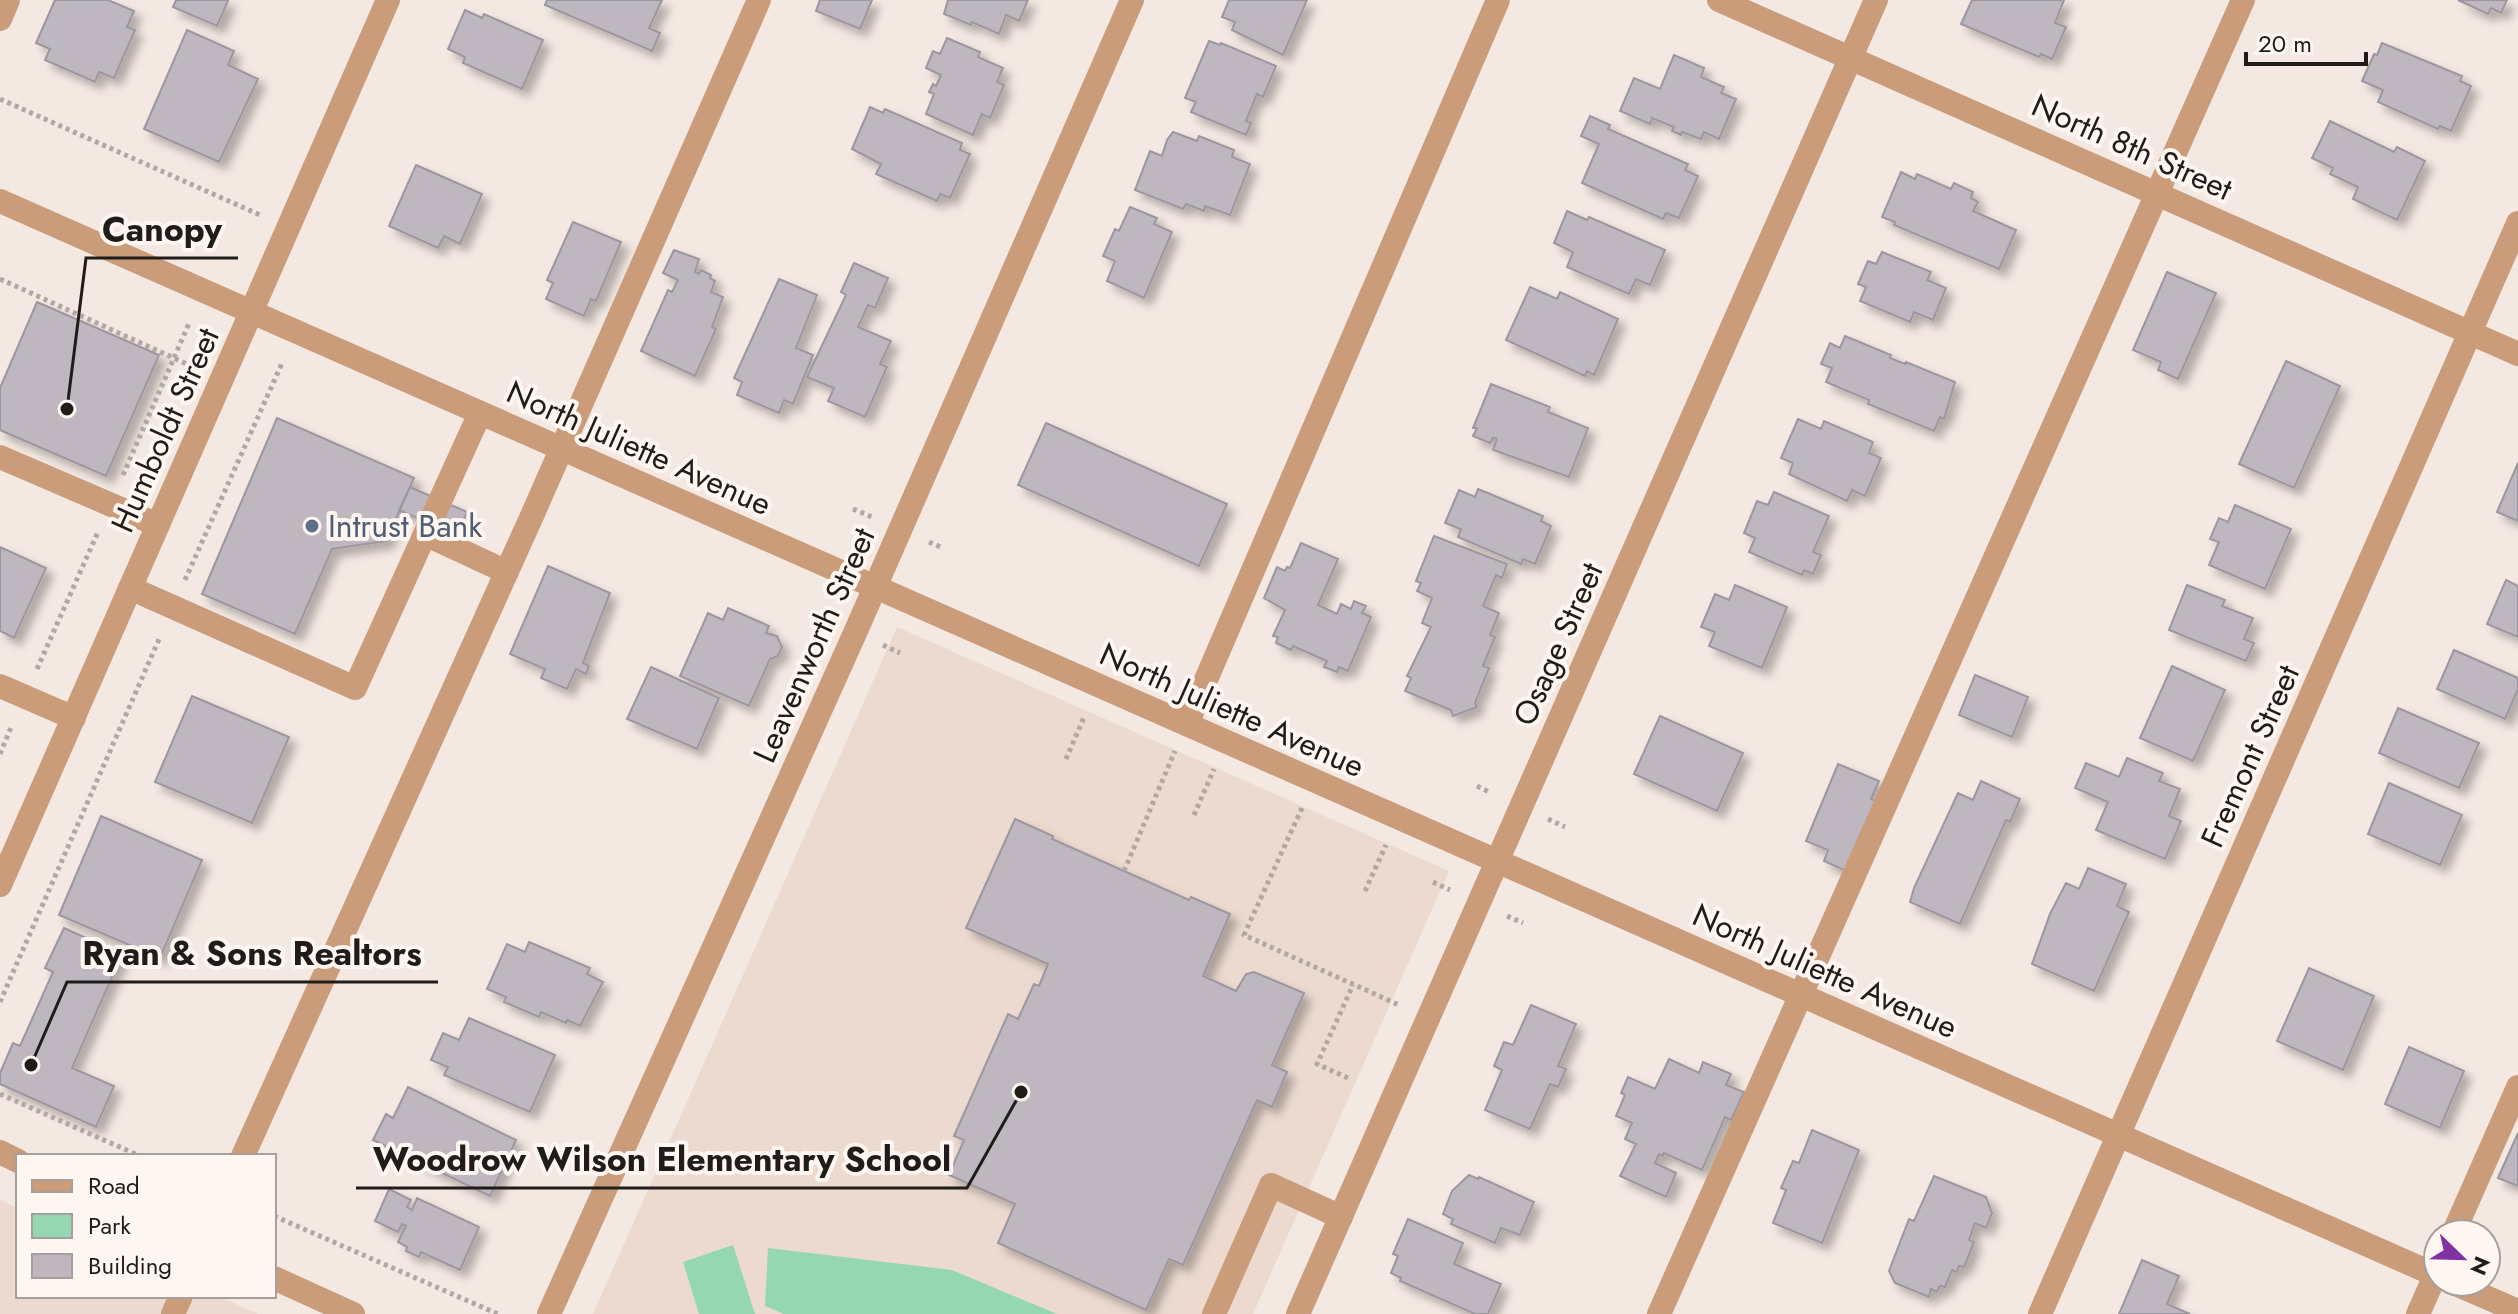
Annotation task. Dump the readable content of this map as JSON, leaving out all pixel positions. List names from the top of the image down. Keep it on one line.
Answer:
{"streets":{"street":["North 8th Street","Humboldt Street","North Juliette Avenue","Osage Street","Leavenworth Street","Fremont Street"]},"crossings":[["North 8th Street","Osage Street"],["North 8th Street","Fremont Street"],["Humboldt Street","North Juliette Avenue"],["North Juliette Avenue","Osage Street"],["North Juliette Avenue","Leavenworth Street"],["North Juliette Avenue","Fremont Street"]],"places":["Canopy","Intrust Bank","Ryan & Sons Realtors","Woodrow Wilson Elementary School"],"legend":["Road","Park","Building"],"scale_bar":"20 m","north":"bottom right"}
